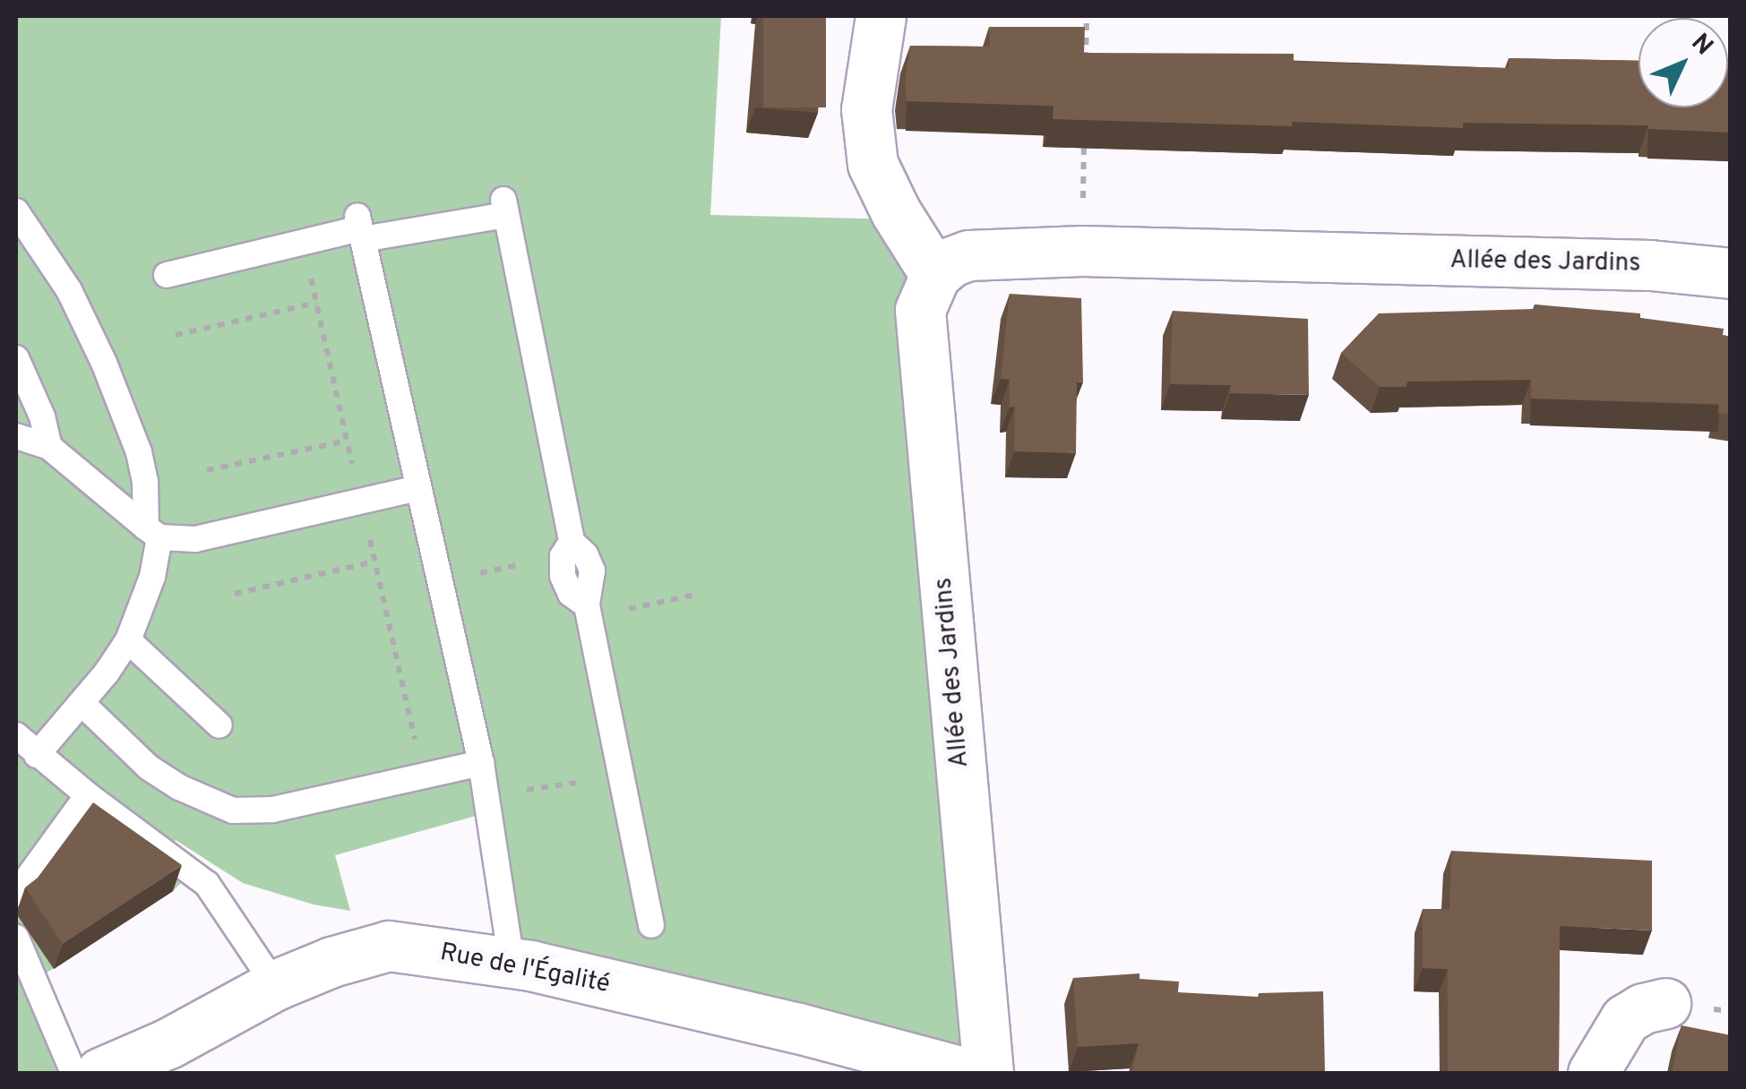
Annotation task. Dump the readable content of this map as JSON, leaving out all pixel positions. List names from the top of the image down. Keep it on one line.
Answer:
{"streets":{"street":["Allée des Jardins","Rue de l'Égalité"]},"north":"top right"}
